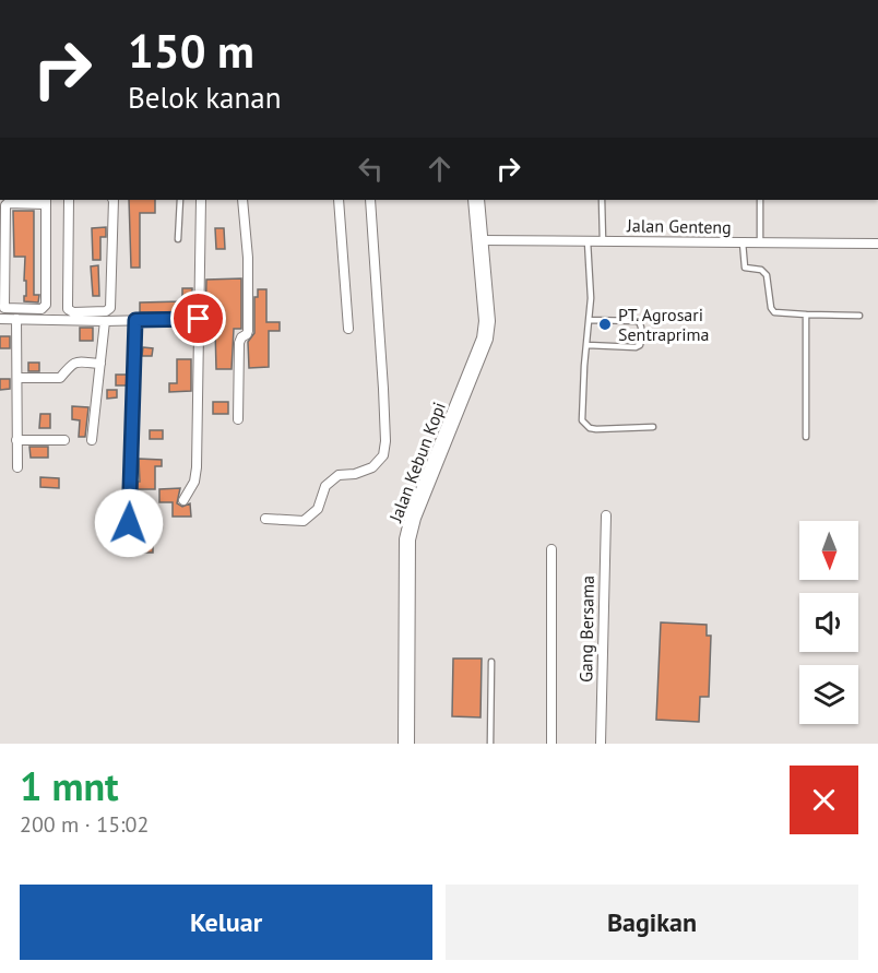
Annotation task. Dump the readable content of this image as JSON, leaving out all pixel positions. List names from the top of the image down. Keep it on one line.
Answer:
{"streets":{"main road":["Jalan Kebun Kopi"],"street":["Jalan Genteng","Gang Bersama"]},"crossings":[["Jalan Genteng","Jalan Kebun Kopi"]],"places":["PT. Agrosari Sentraprima"],"north":"bottom","page":{"turn":["150 m","Belok kanan"],"heading":["1 mnt","200 m · 15:02"],"buttons":["Keluar","Bagikan"]}}
